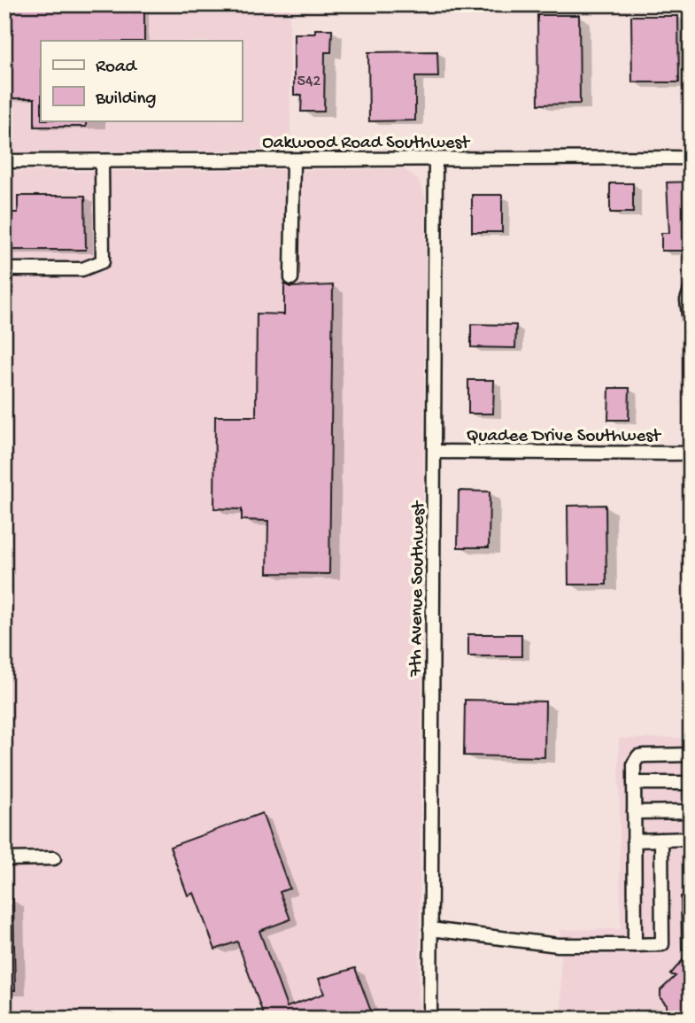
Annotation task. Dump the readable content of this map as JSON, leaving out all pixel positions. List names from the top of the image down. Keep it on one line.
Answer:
{"streets":{"street":["Oakwood Road Southwest","Quadee Drive Southwest","7th Avenue Southwest"]},"crossings":[["Oakwood Road Southwest","7th Avenue Southwest"],["Quadee Drive Southwest","7th Avenue Southwest"]],"house_numbers":["542"],"legend":["Road","Building"]}
